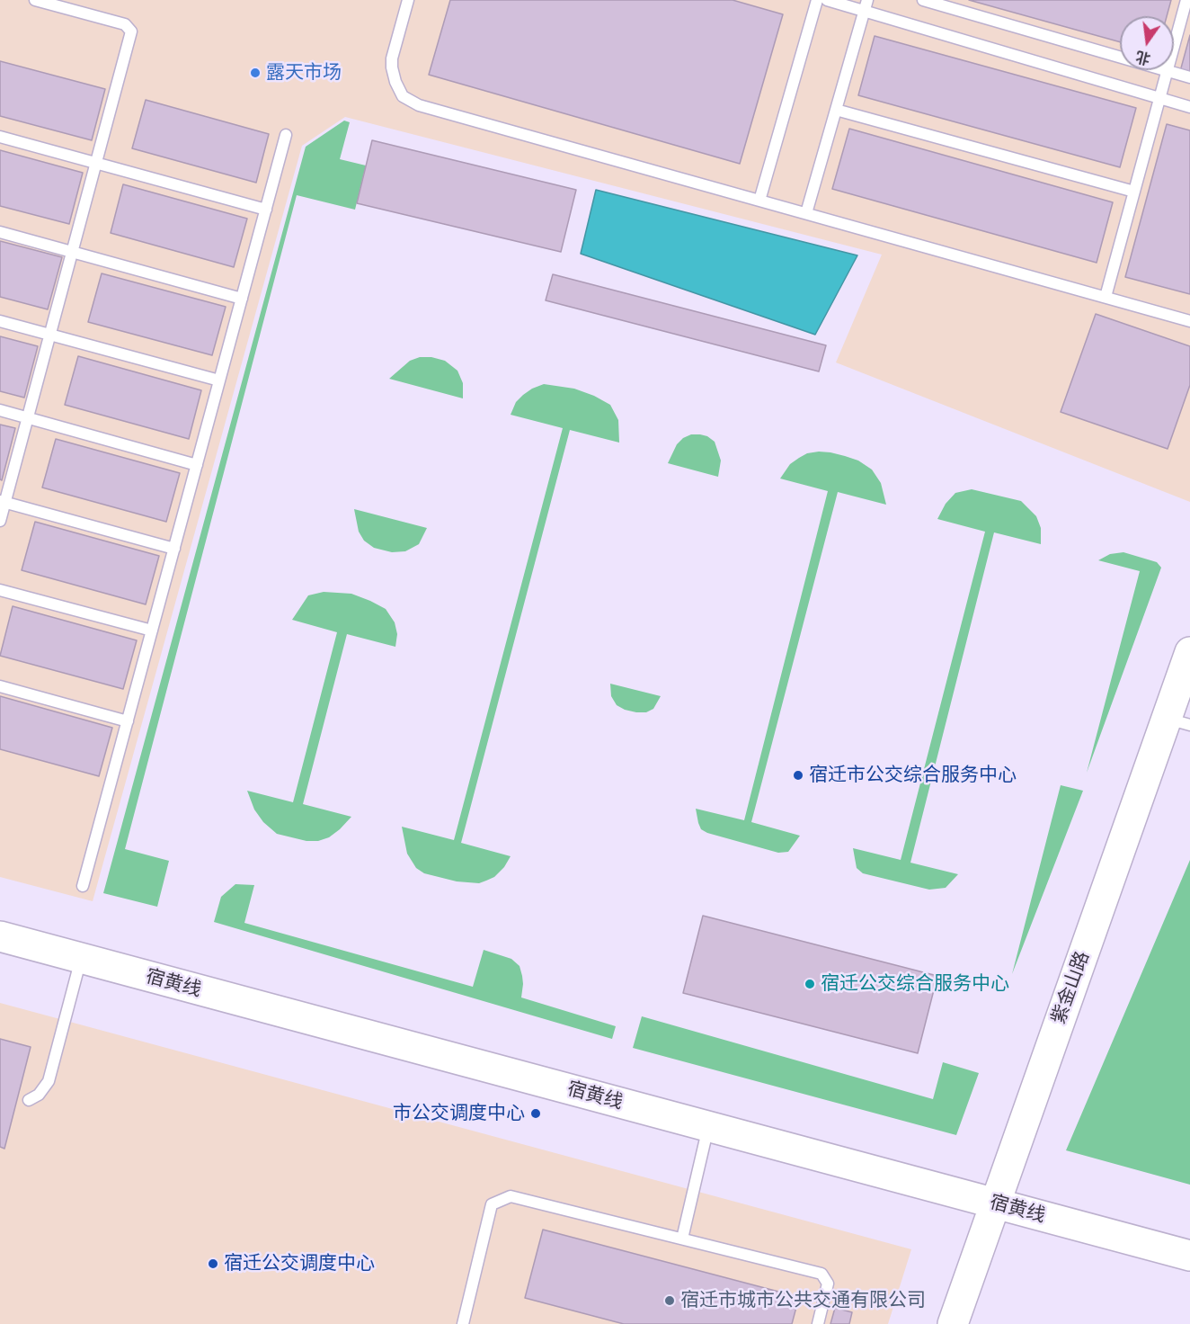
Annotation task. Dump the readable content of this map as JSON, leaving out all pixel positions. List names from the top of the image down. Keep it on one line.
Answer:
{"streets":{"main road":["宿黄线","紫金山路"]},"crossings":[["宿黄线","紫金山路"]],"places":["露天市场","宿迁市公交综合服务中心","宿迁公交综合服务中心","市公交调度中心","宿迁公交调度中心","宿迁市城市公共交通有限公司"],"north":"bottom"}
